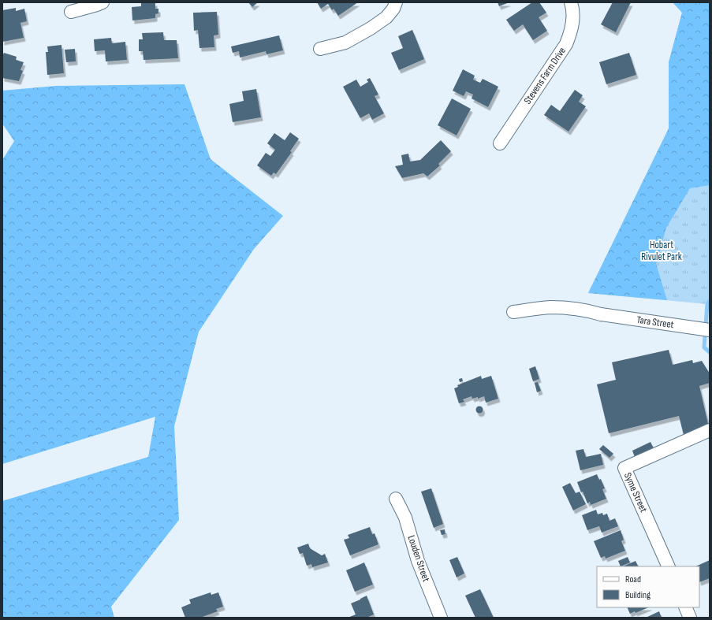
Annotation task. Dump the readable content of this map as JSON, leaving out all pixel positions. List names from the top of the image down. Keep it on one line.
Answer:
{"streets":{"street":["Stevens Farm Drive","Tara Street","Syme Street","Louden Street"]},"parks":["Hobart Rivulet Park"],"legend":["Road","Building"]}
